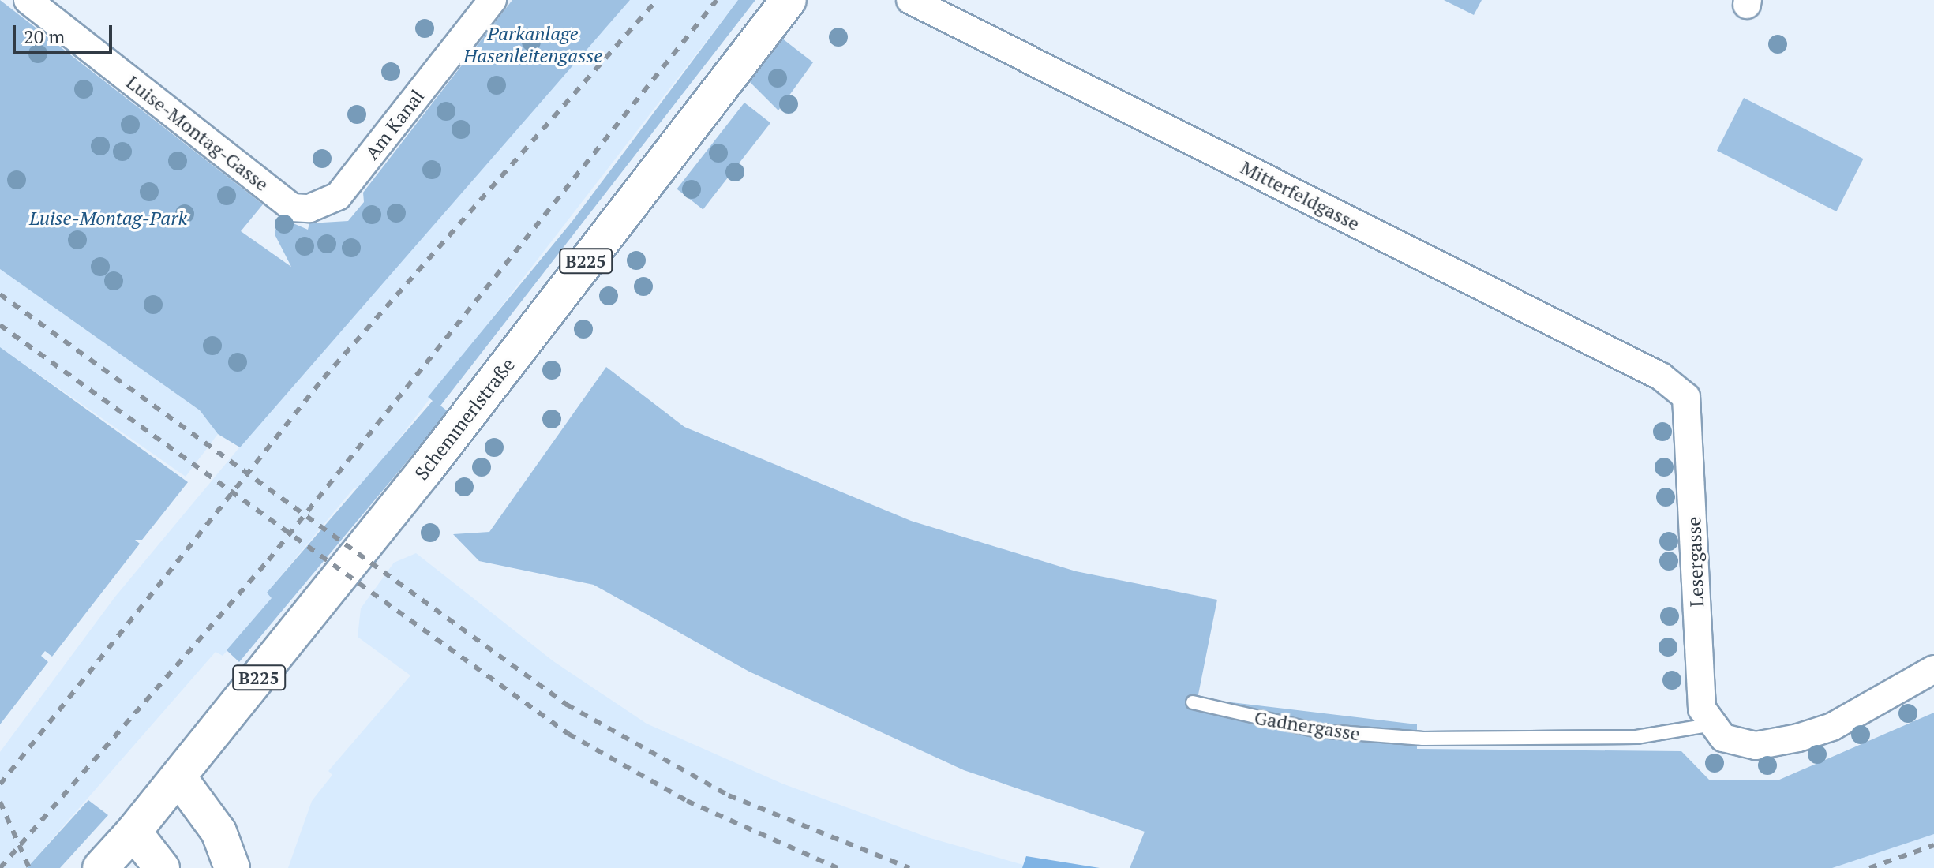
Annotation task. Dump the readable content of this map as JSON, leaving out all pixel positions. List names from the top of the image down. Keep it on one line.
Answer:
{"streets":{"main road":["B225","Schemmerlstraße"],"street":["Am Kanal","Luise-Montag-Gasse","Mitterfeldgasse","Lesergasse"],"lane":["Gadnergasse"]},"crossings":[["Am Kanal","Luise-Montag-Gasse"],["Mitterfeldgasse","Lesergasse"],["Lesergasse","Gadnergasse"]],"parks":["Parkanlage Hasenleitengasse","Luise-Montag-Park"],"scale_bar":"20 m"}
